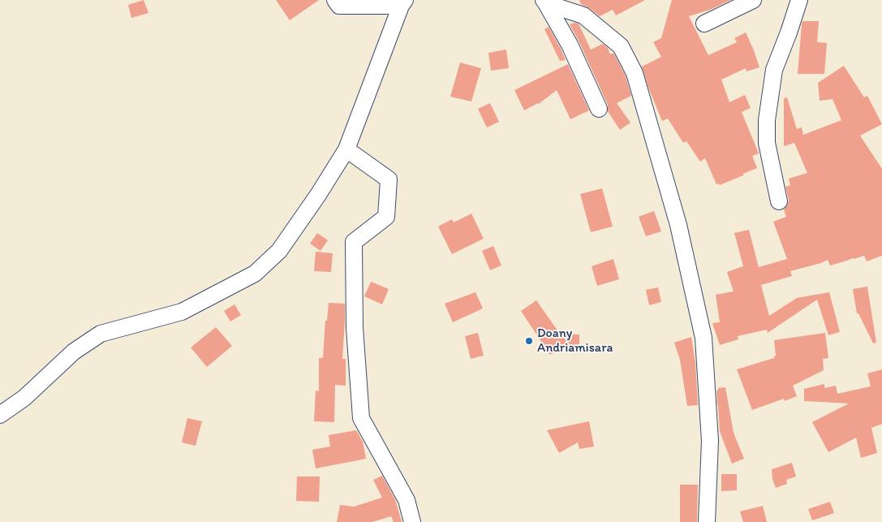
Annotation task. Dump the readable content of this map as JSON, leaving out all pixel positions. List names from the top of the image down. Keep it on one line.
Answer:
{"places":["Doany Andriamisara"]}
